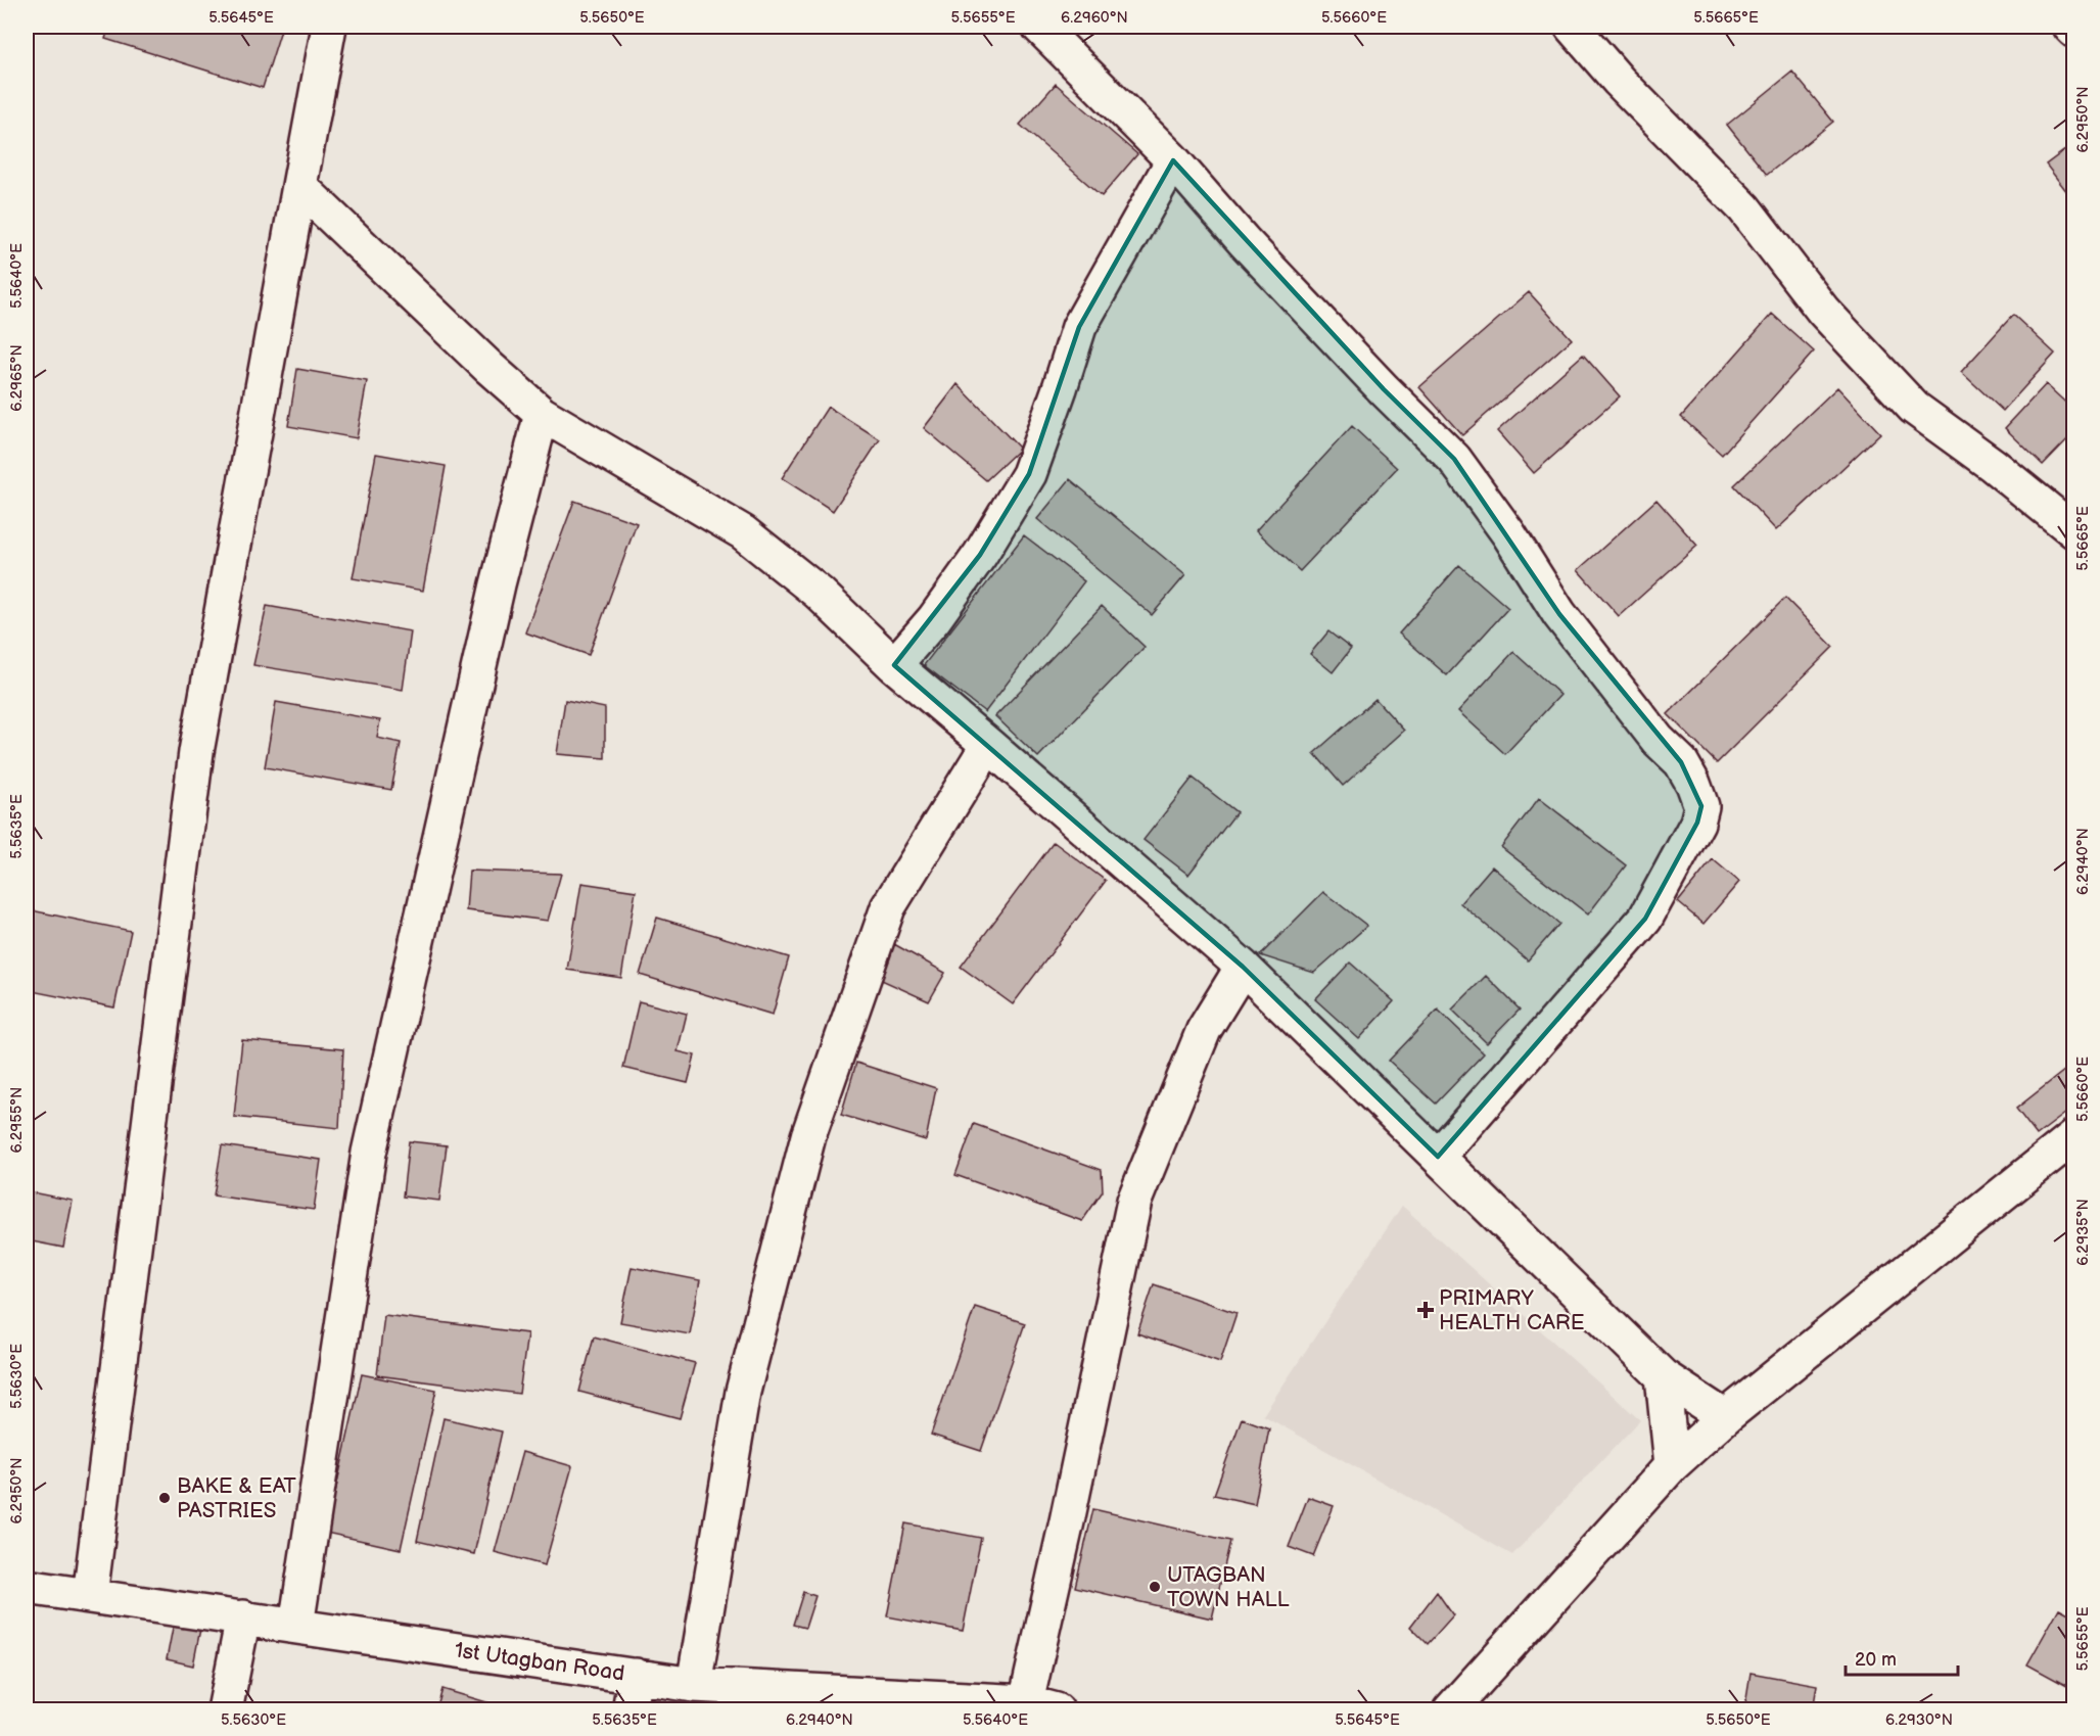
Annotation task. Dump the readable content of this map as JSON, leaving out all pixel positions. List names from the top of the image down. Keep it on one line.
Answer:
{"streets":{"street":["1st Utagban Road"]},"places":{"health":["PRIMARY HEALTH CARE"],"other":["BAKE & EAT PASTRIES","UTAGBAN TOWN HALL"]},"scale_bar":"20 m","coordinates":["5.5645°E","5.5650°E","5.5655°E","6.2960°N","5.5660°E","5.5665°E","6.2950°N","5.5640°E","6.2965°N","5.5635°E","6.2940°N","6.2955°N","6.2935°N","5.5630°E","6.2930°N"]}
